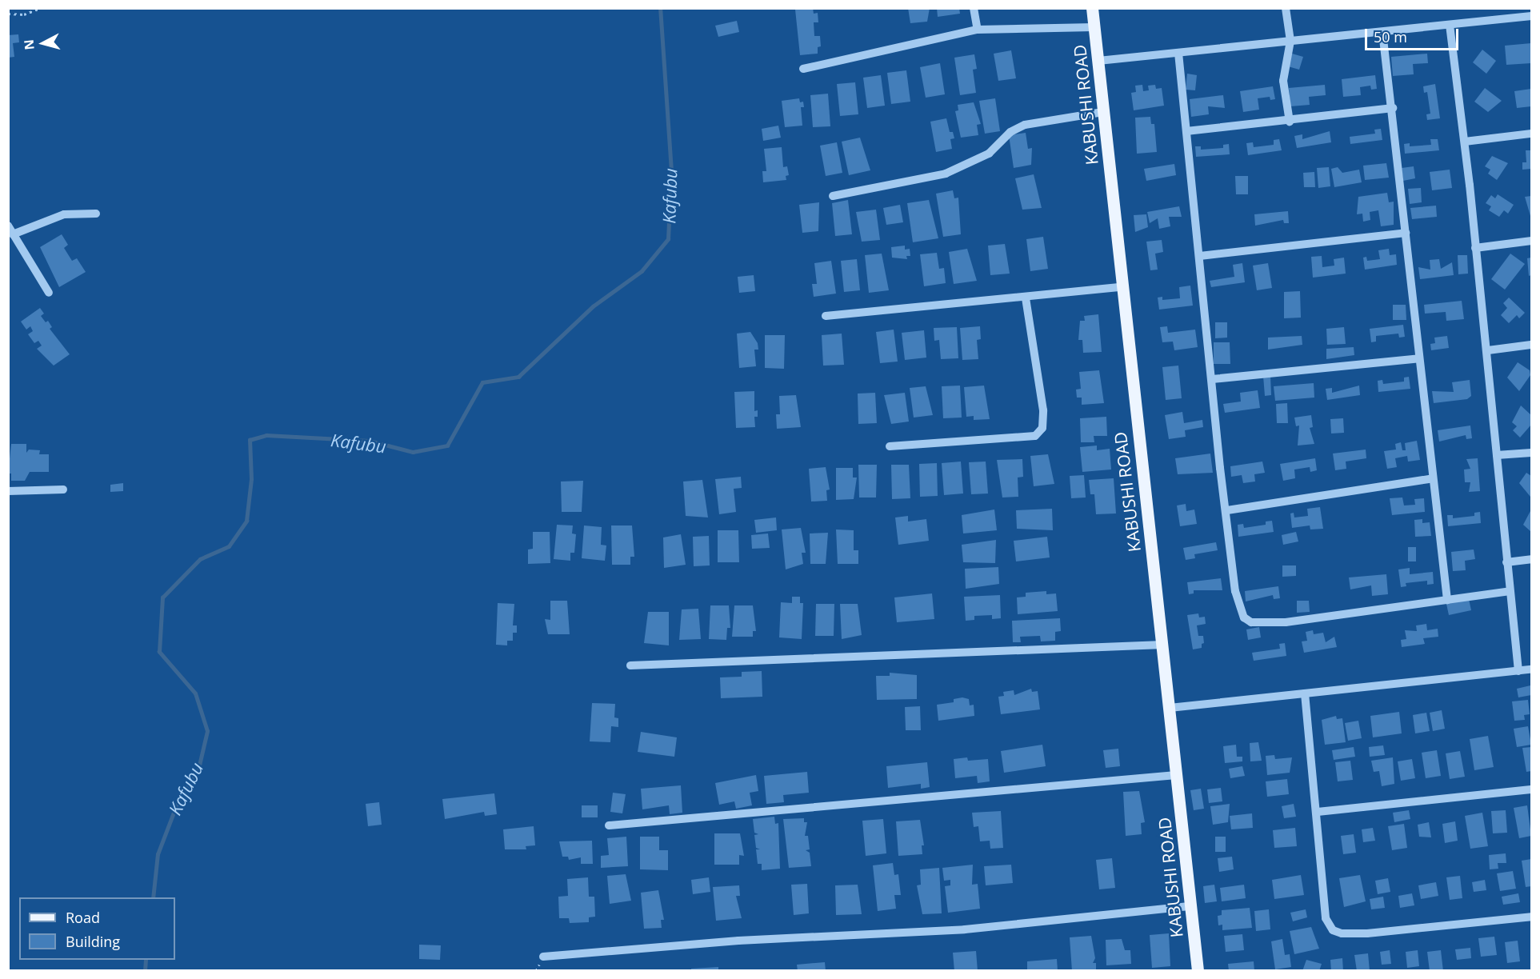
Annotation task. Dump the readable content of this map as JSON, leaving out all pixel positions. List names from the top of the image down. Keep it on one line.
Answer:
{"streets":{"main road":["KABUSHI ROAD"]},"water":["Kafubu"],"legend":["Road","Building"],"scale_bar":"50 m","north":"left"}
